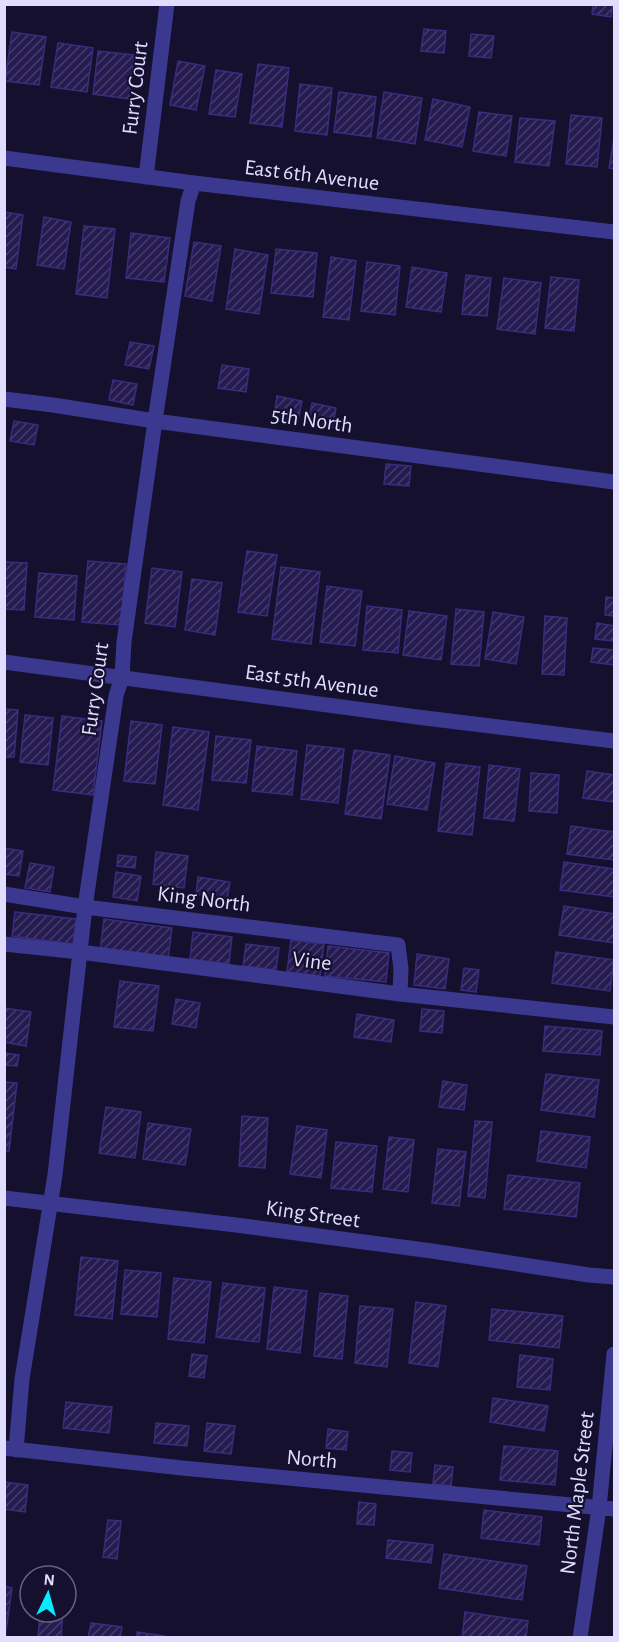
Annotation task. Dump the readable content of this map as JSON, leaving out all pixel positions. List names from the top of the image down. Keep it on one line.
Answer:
{"streets":{"street":["Furry Court","East 6th Avenue","5th North","East 5th Avenue","King North","Vine","King Street","North","North Maple Street"]},"crossings":[["Furry Court","East 6th Avenue"],["Furry Court","5th North"],["Furry Court","East 5th Avenue"],["Furry Court","King North"],["Furry Court","Vine"],["Furry Court","King Street"],["Furry Court","North"],["King North","Vine"],["North","North Maple Street"]],"north":"top"}
